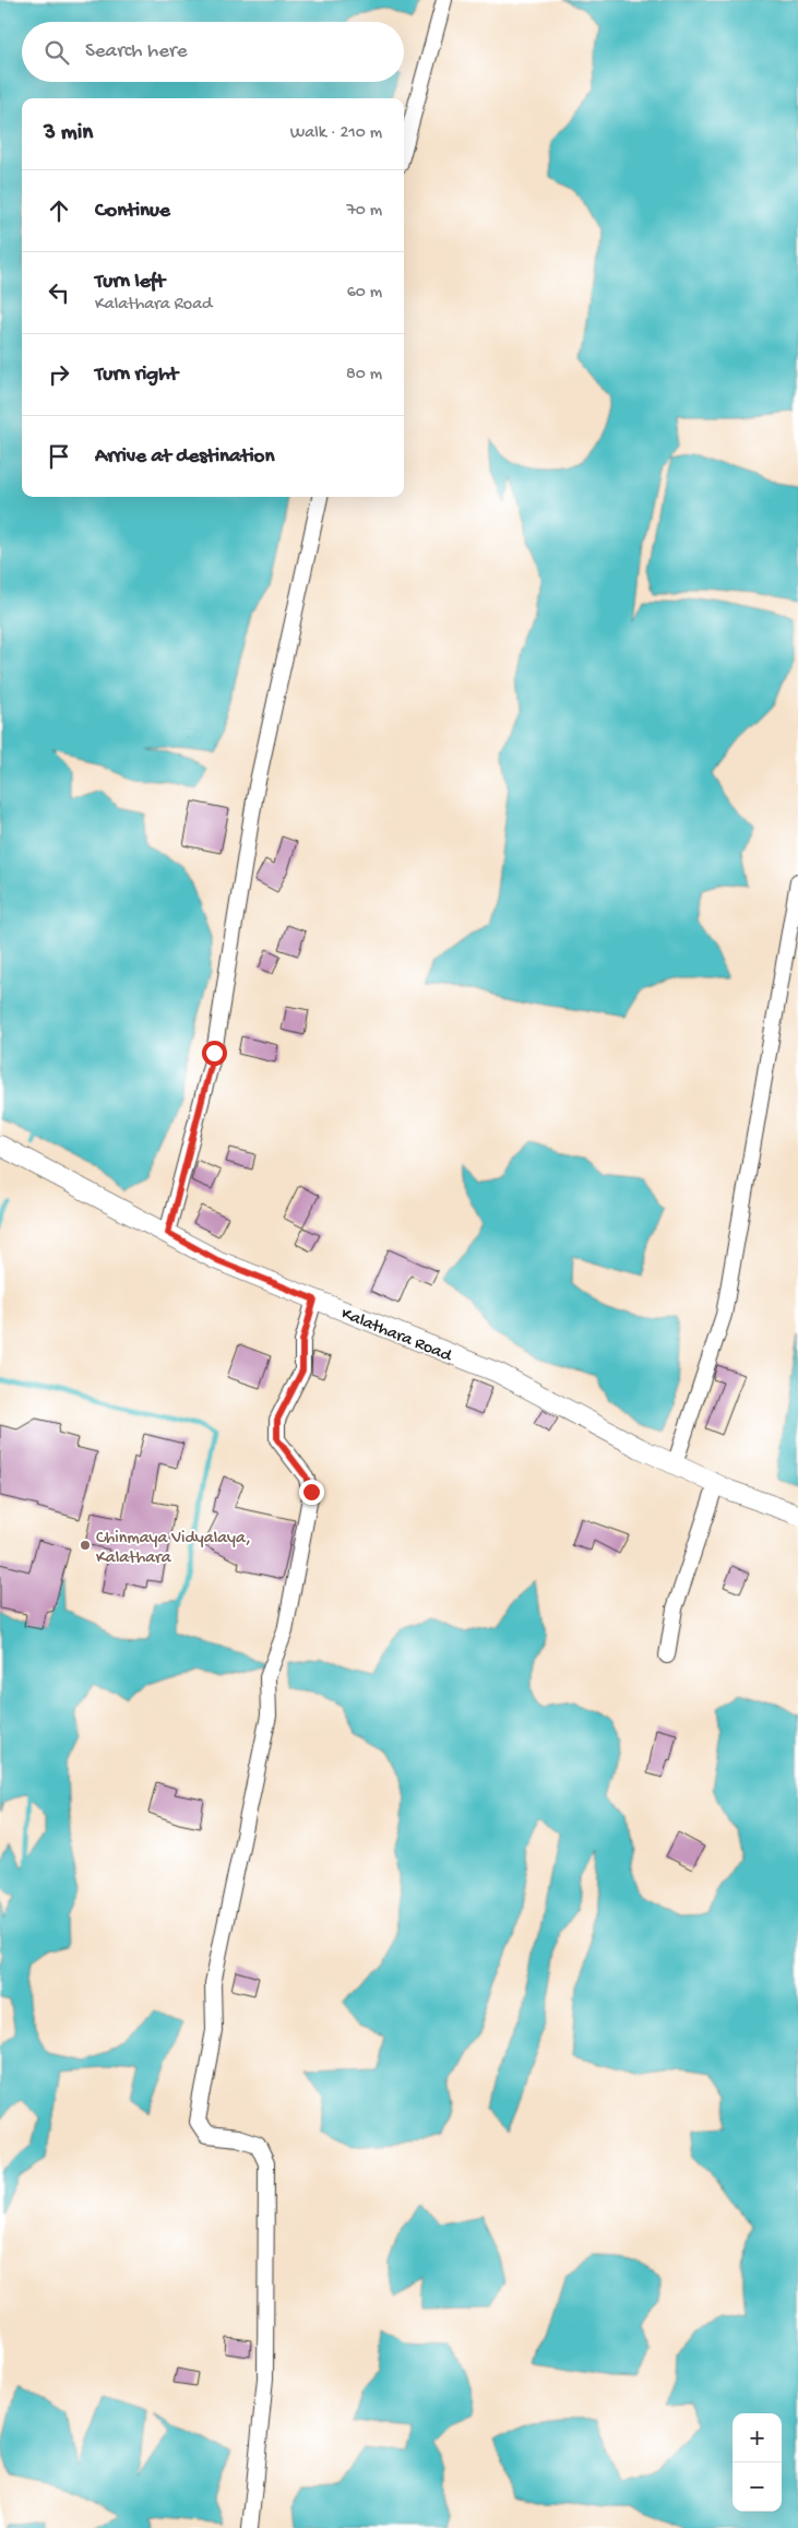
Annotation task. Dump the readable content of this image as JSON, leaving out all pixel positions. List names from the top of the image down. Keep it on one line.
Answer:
{"streets":{"street":["Kalathara Road"]},"places":["Chinmaya Vidyalaya, Kalathara"],"page":{"search":"Search here","heading":["3 min","Walk · 210 m"],"list":[["Continue","70 m"],["Turn left","Kalathara Road","60 m"],["Turn right","80 m"],"Arrive at destination"],"map_buttons":["+","−"]}}
